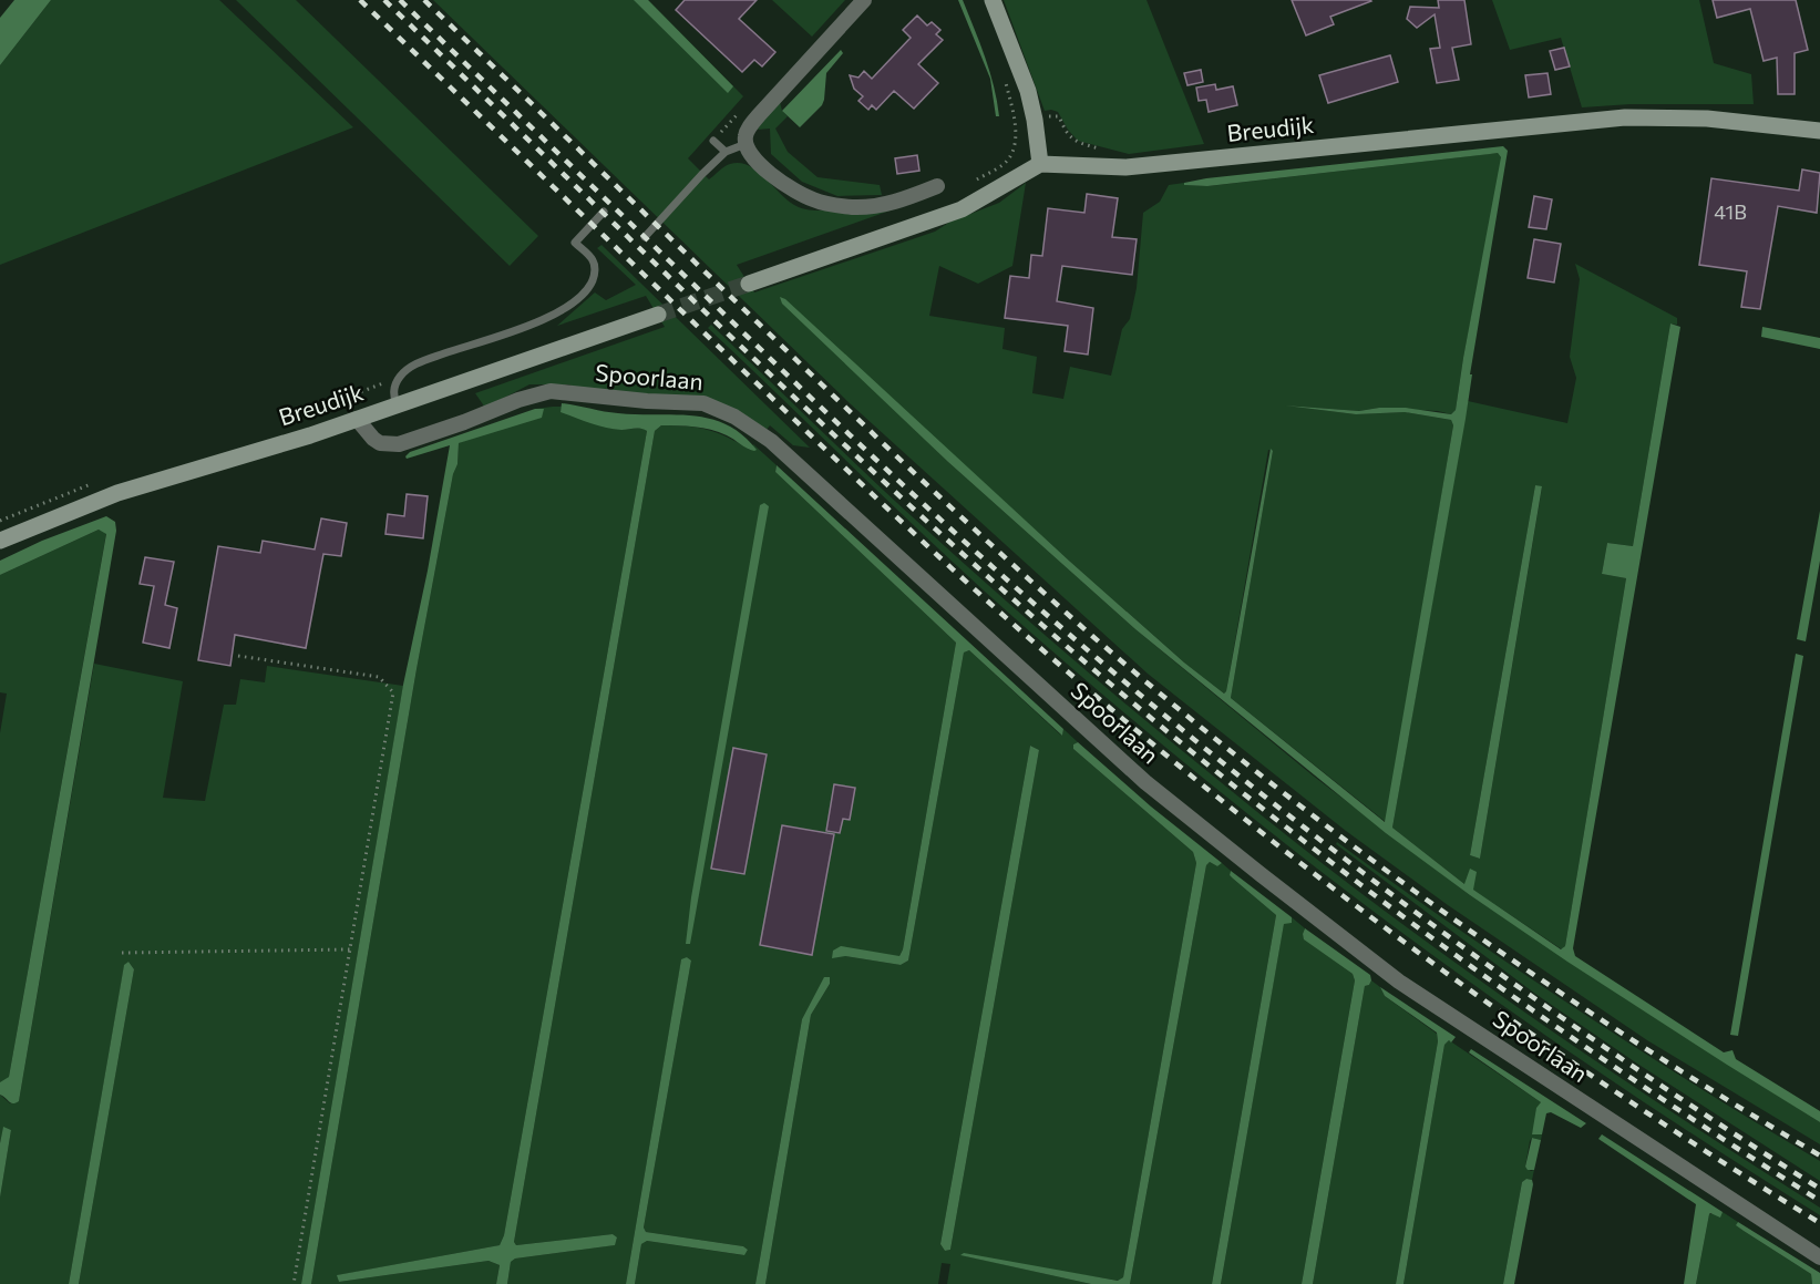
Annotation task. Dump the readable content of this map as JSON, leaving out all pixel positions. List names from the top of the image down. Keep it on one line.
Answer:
{"streets":{"street":["Breudijk","Spoorlaan"]},"crossings":[["Breudijk","Spoorlaan"]],"house_numbers":["41B"]}
